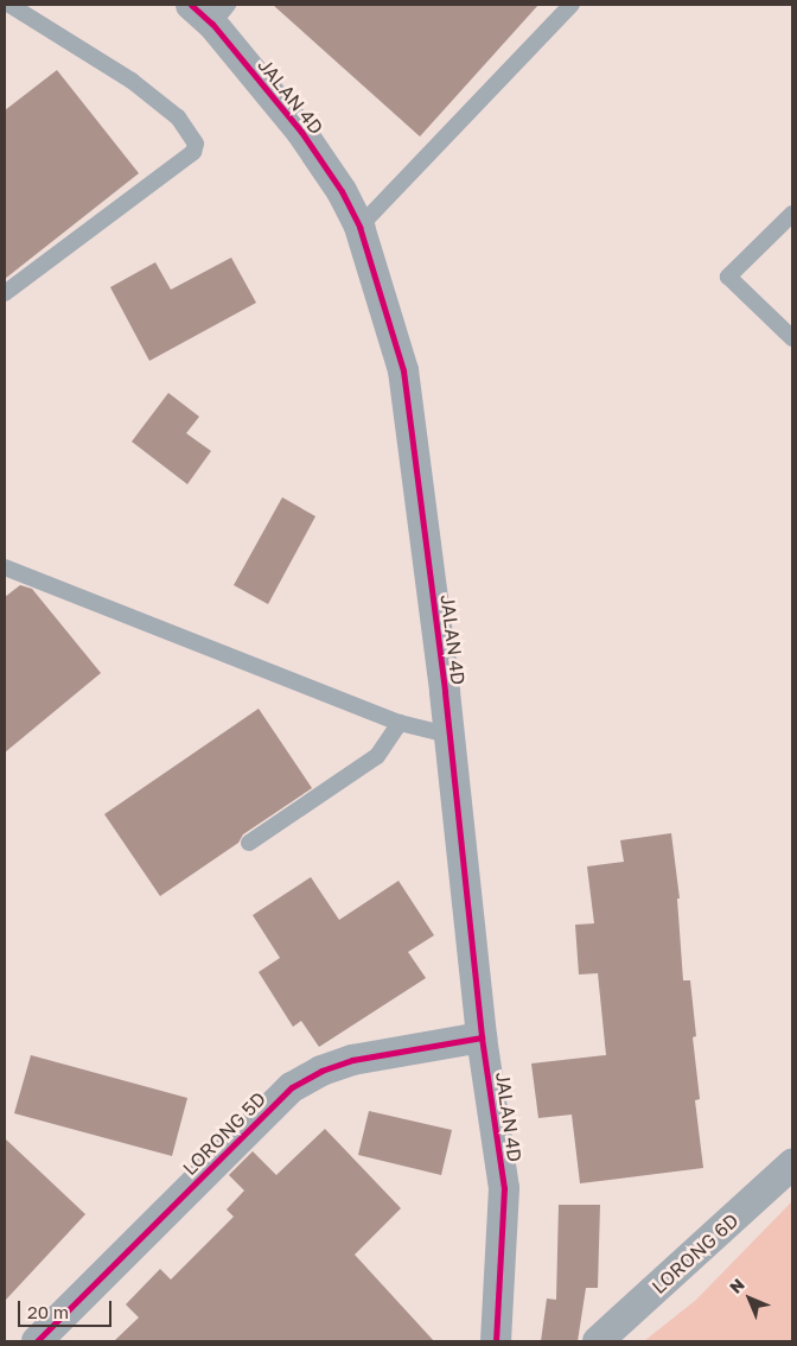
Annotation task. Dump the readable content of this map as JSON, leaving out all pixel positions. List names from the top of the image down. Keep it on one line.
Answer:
{"streets":{"street":["JALAN 4D","LORONG 5D","LORONG 6D"]},"crossings":[["JALAN 4D","LORONG 5D"]],"scale_bar":"20 m","north":"top left"}
